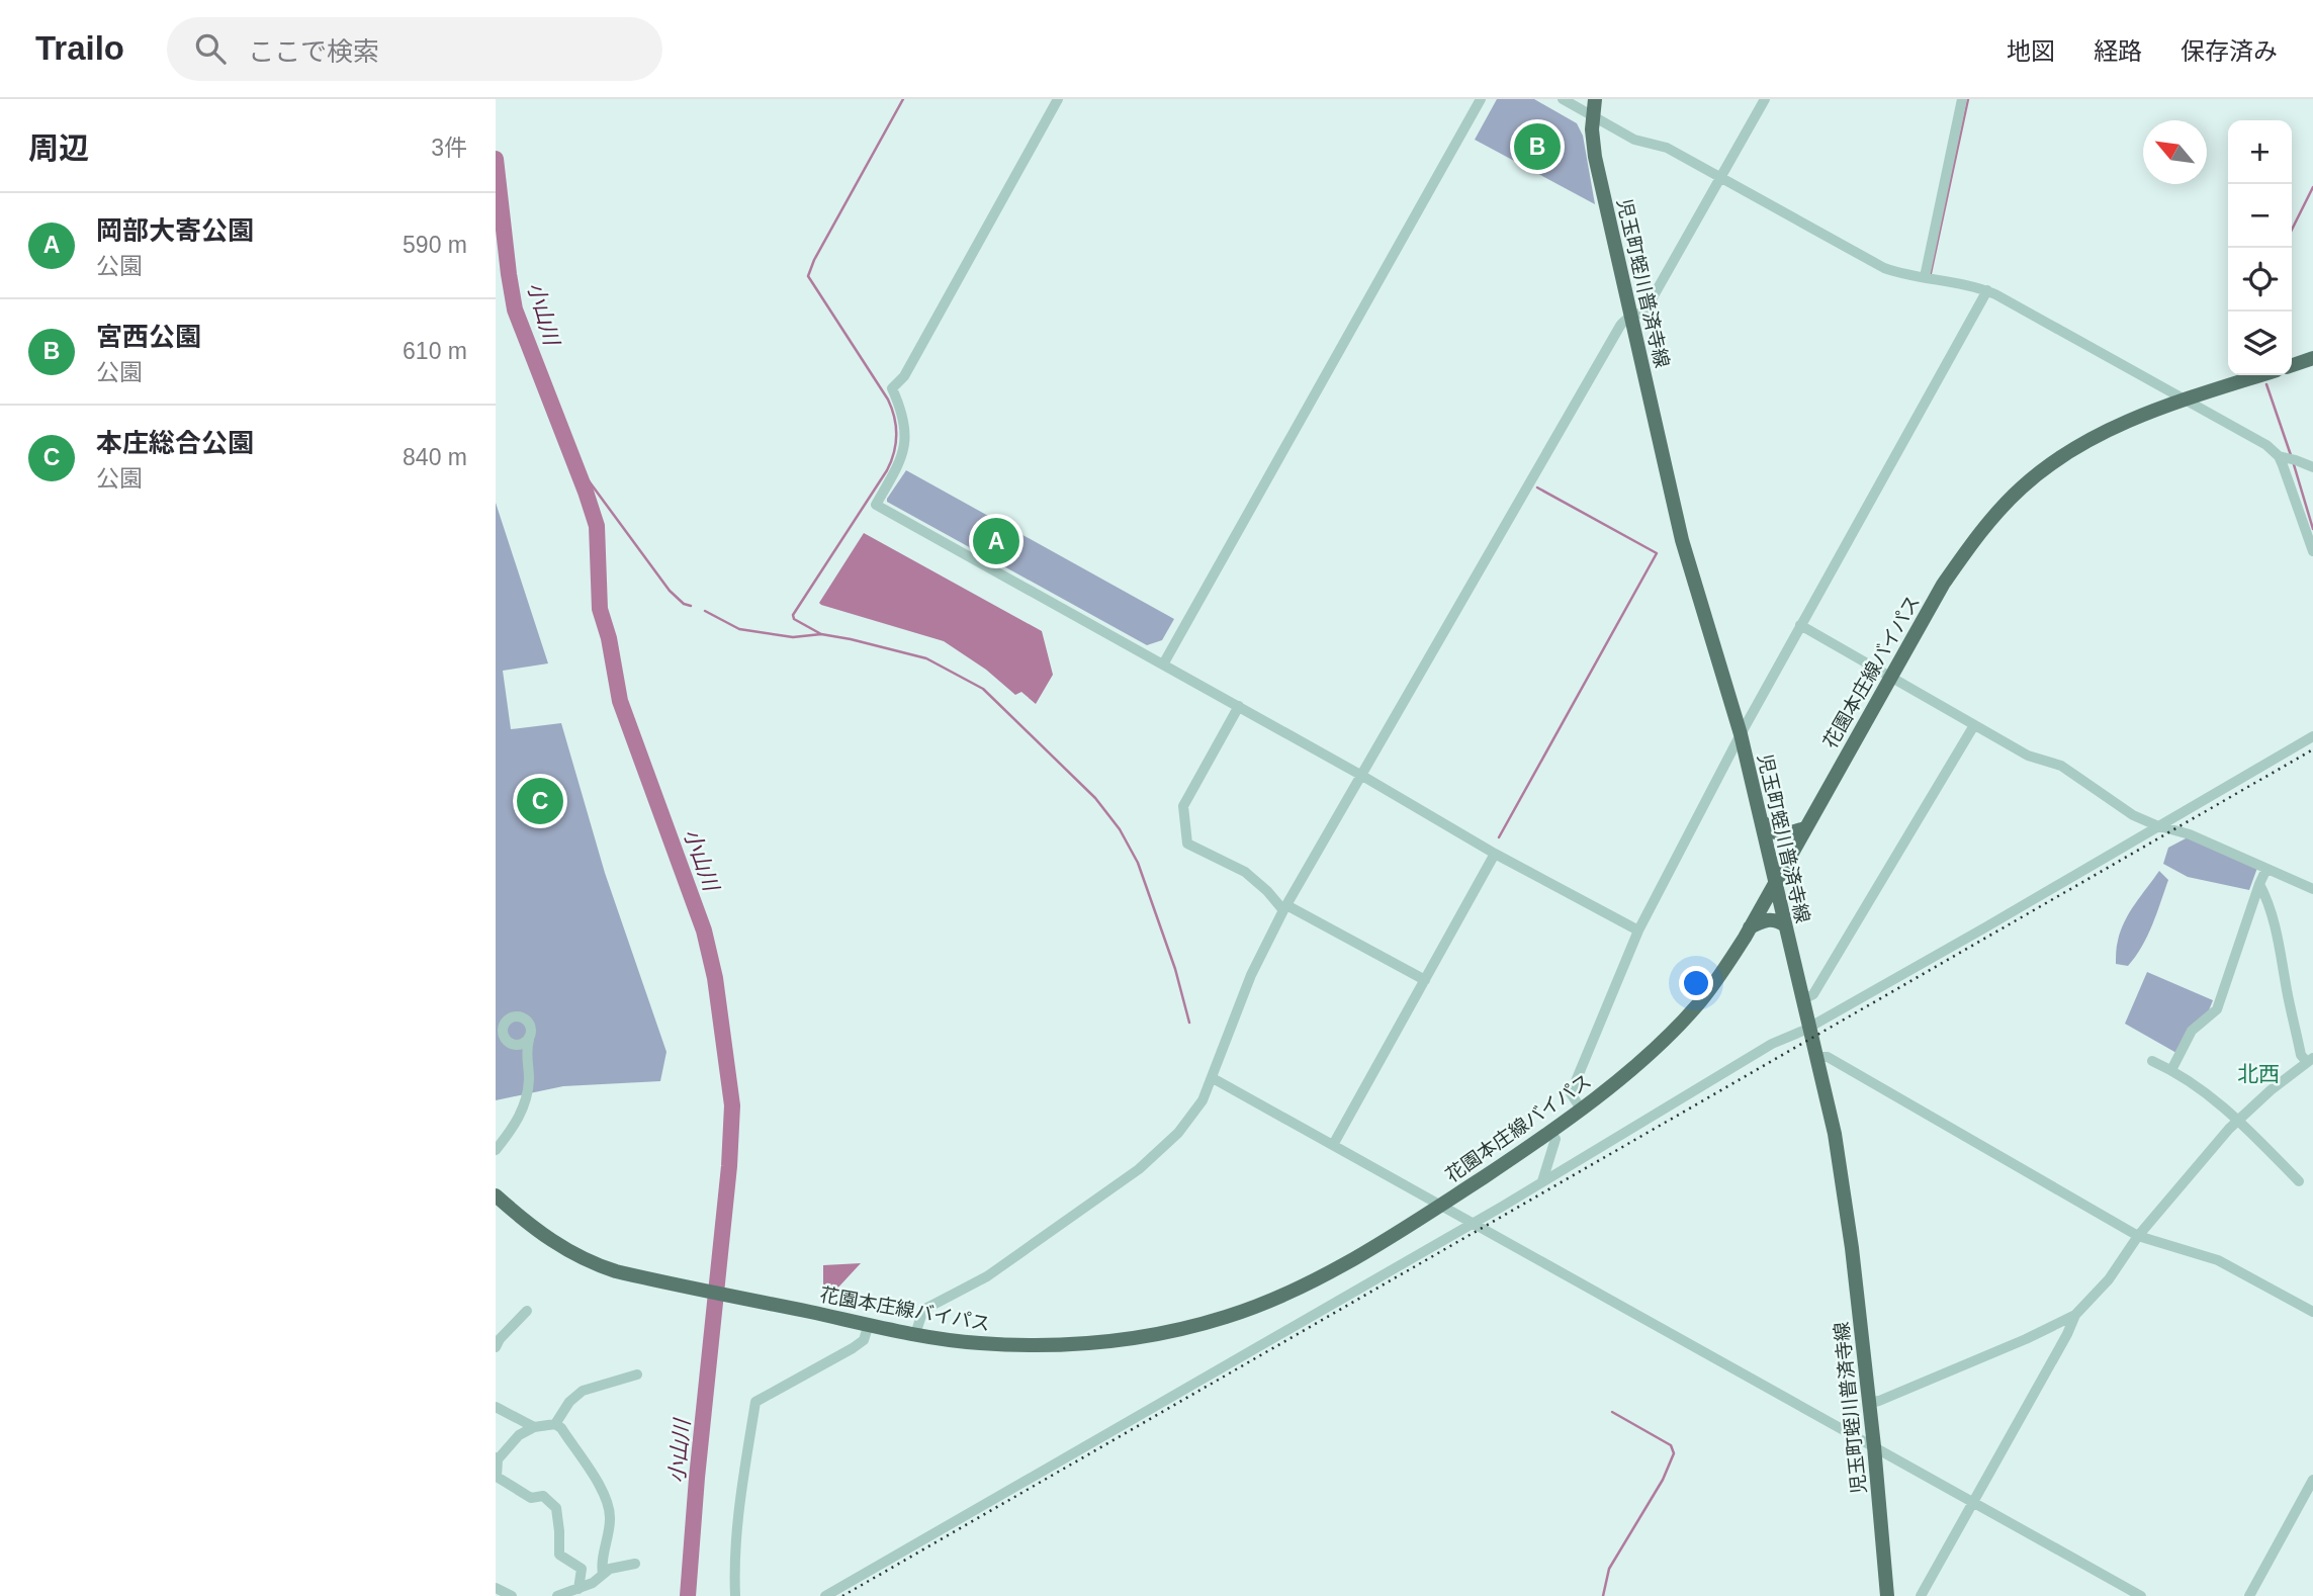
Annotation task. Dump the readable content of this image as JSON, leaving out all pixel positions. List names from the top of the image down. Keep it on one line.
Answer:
{"streets":{"main road":["児玉町蛭川普済寺線","花園本庄線バイパス"]},"crossings":[["児玉町蛭川普済寺線","花園本庄線バイパス"]],"districts":["北西"],"water":["小山川"],"north":"top left","page":{"header":"Trailo","search":"ここで検索","nav":["地図","経路","保存済み"],"heading":["周辺","3件"],"pins":["B","A","C"],"map_buttons":["+","−"],"list":[{"mark":"A","name":"岡部大寄公園","note":"公園","value":"590 m"},{"mark":"B","name":"宮西公園","note":"公園","value":"610 m"},{"mark":"C","name":"本庄総合公園","note":"公園","value":"840 m"}]}}
